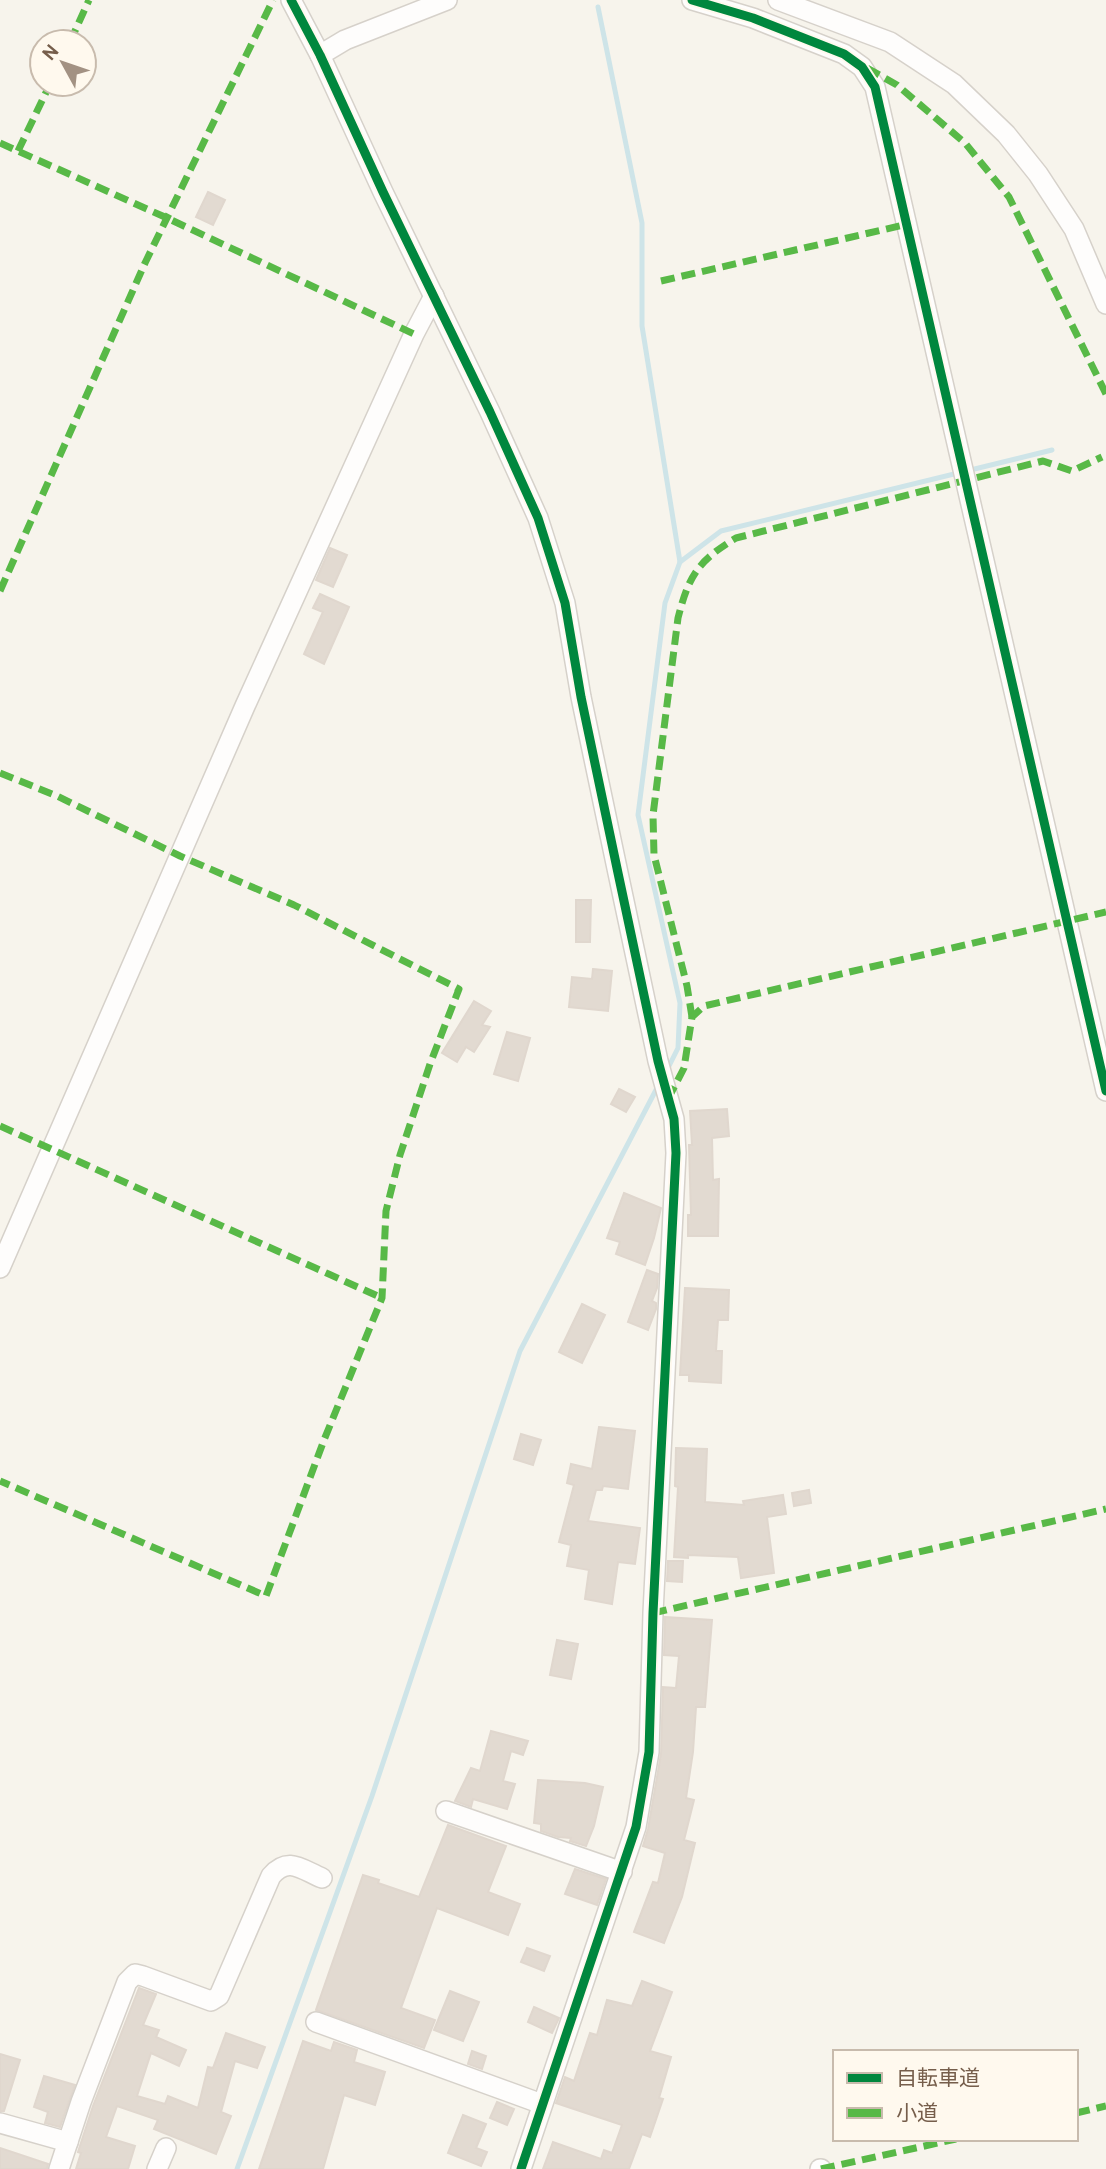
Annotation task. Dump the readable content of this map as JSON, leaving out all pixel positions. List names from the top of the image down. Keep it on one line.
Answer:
{"legend":["自転車道","小道"],"north":"top left"}
